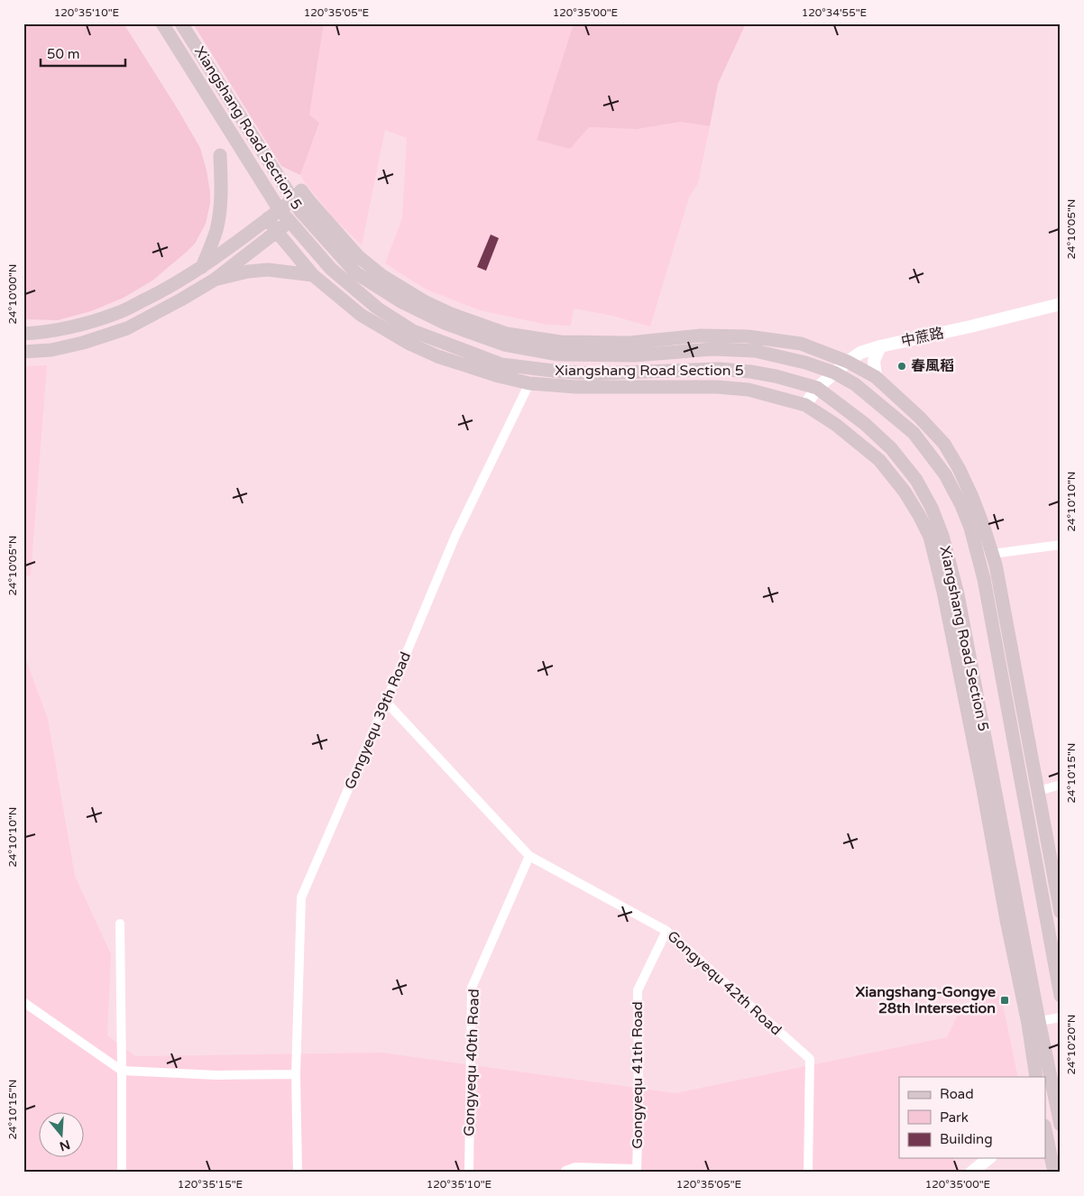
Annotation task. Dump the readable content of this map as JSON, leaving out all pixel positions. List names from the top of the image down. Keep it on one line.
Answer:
{"streets":{"main road":["Xiangshang Road Section 5"],"street":["中蔗路","Gongyequ 39th Road","Gongyequ 42th Road","Gongyequ 40th Road","Gongyequ 41th Road"]},"crossings":[["Xiangshang Road Section 5","中蔗路"],["Xiangshang Road Section 5","Gongyequ 39th Road"],["Gongyequ 39th Road","Gongyequ 42th Road"],["Gongyequ 42th Road","Gongyequ 40th Road"],["Gongyequ 42th Road","Gongyequ 41th Road"]],"places":{"other":["春風稻"],"transit":["Xiangshang-Gongye 28th Intersection"]},"legend":["Road","Park","Building"],"scale_bar":"50 m","north":"bottom","coordinates":["120°35'10\"E","120°35'05\"E","120°35'00\"E","120°34'55\"E","24°10'05\"N","24°10'00\"N","24°10'10\"N","24°10'15\"N","24°10'20\"N","120°35'15\"E"]}
